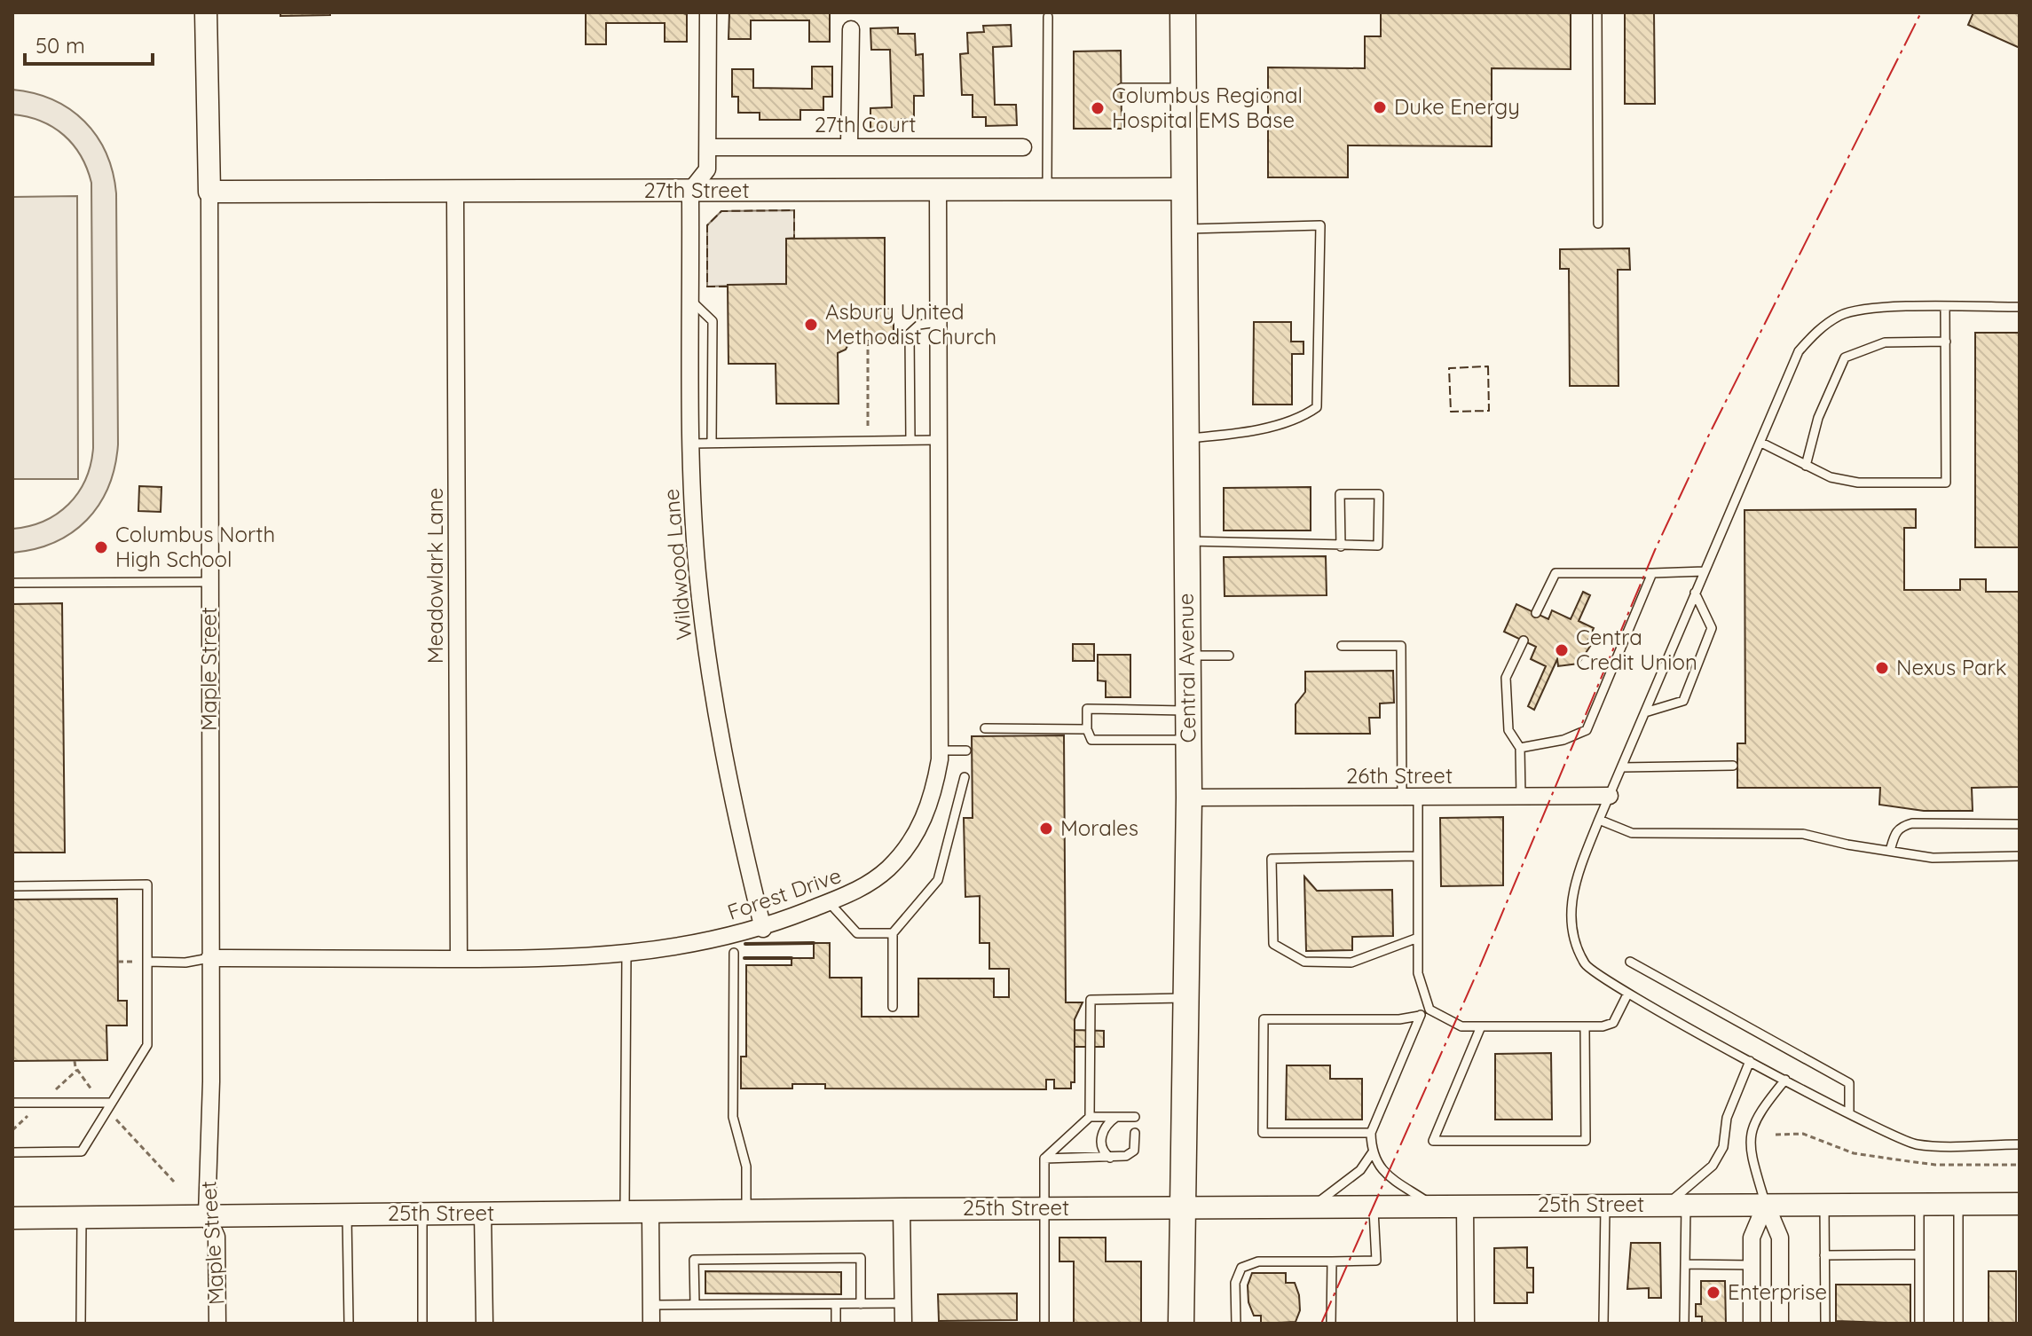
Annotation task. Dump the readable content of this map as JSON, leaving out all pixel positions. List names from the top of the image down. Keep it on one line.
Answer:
{"streets":{"main road":["27th Street","Central Avenue","Maple Street","25th Street"],"street":["27th Court","Wildwood Lane","Meadowlark Lane","26th Street","Forest Drive"]},"crossings":[["27th Street","Wildwood Lane"],["27th Street","Meadowlark Lane"],["27th Street","Central Avenue"],["27th Street","Maple Street"],["27th Street","Forest Drive"],["Wildwood Lane","Forest Drive"],["Meadowlark Lane","Forest Drive"],["Central Avenue","26th Street"],["Central Avenue","25th Street"],["Maple Street","Forest Drive"],["Maple Street","25th Street"]],"places":["Duke Energy","Columbus Regional Hospital EMS Base","Asbury United Methodist Church","Columbus North High School","Centra Credit Union","Nexus Park","Morales","Enterprise"],"scale_bar":"50 m"}
